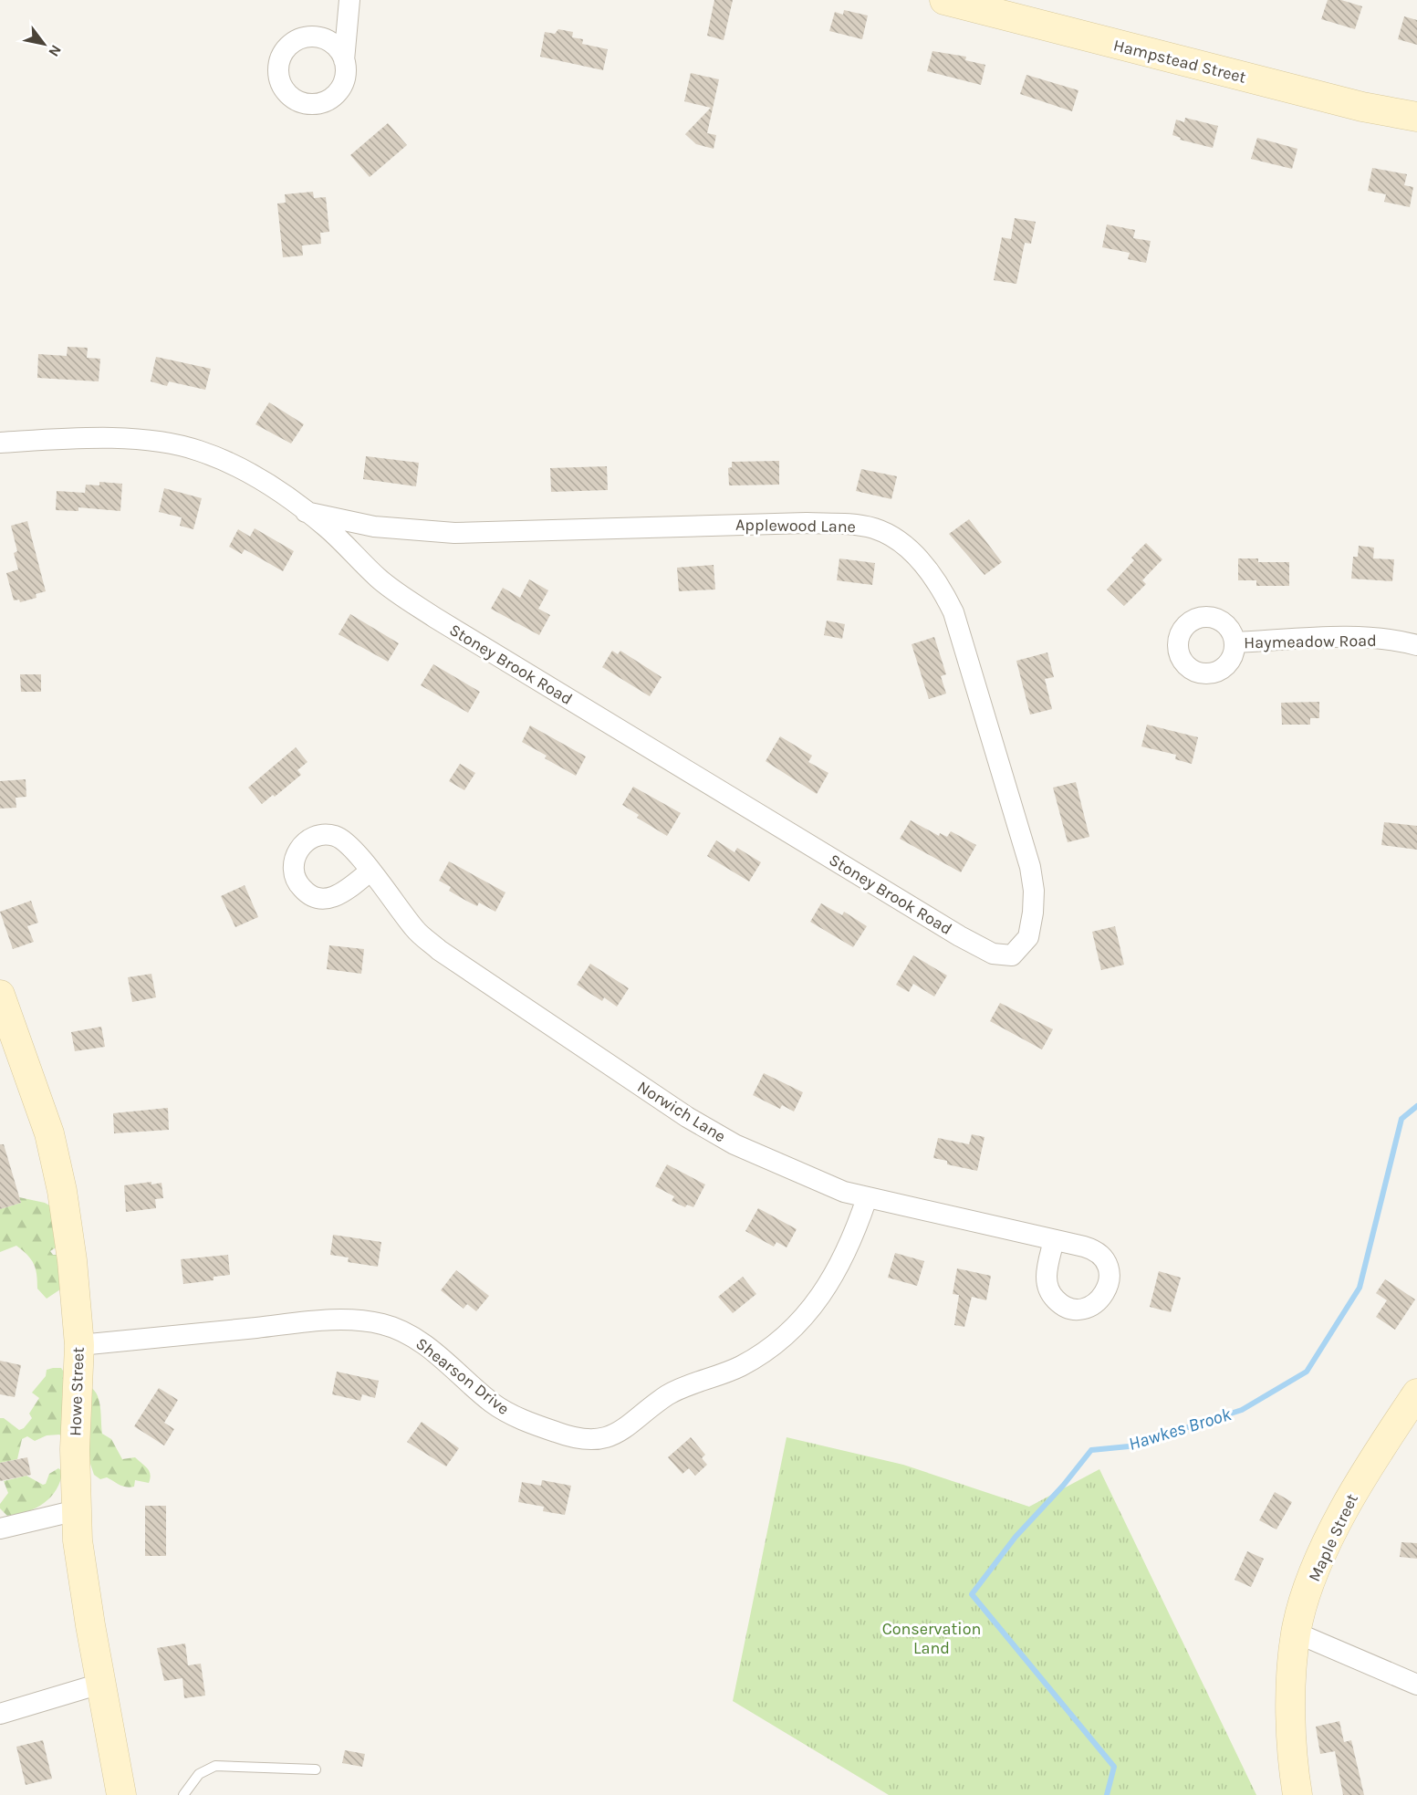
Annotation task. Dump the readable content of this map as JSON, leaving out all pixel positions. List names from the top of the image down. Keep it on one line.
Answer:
{"streets":{"street":["Hampstead Street","Applewood Lane","Haymeadow Road","Stoney Brook Road","Norwich Lane","Shearson Drive","Howe Street","Maple Street"]},"crossings":[["Applewood Lane","Stoney Brook Road"],["Norwich Lane","Shearson Drive"],["Shearson Drive","Howe Street"]],"water":["Hawkes Brook"],"parks":["Conservation Land"],"north":"bottom right"}
